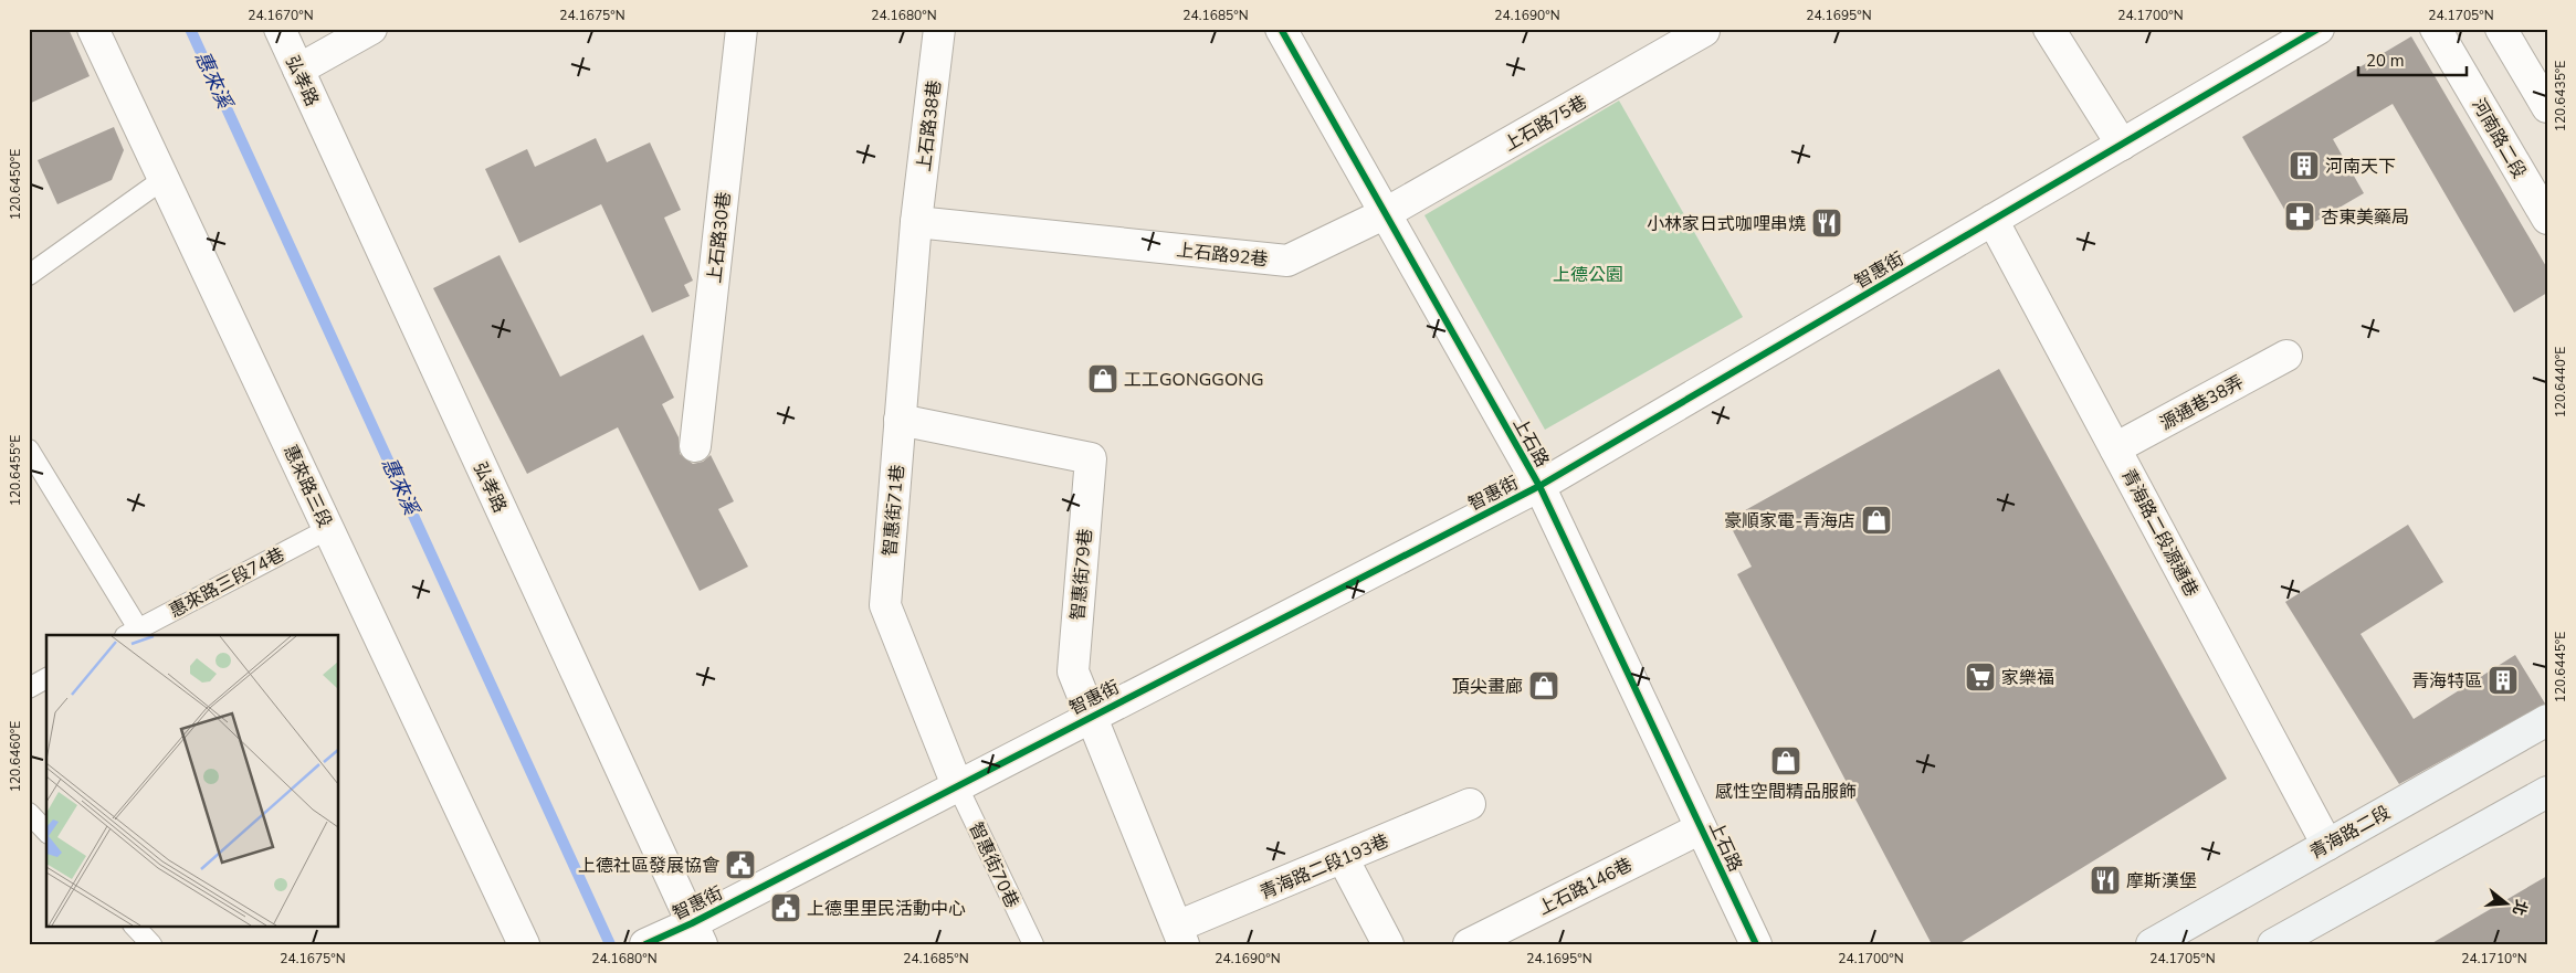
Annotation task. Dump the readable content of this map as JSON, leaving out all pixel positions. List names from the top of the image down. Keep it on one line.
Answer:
{"streets":{"main road":["青海路二段"],"street":["弘孝路","上石路75巷","上石路38巷","河南路二段","上石路30巷","上石路92巷","智惠街","源通巷38弄","上石路","惠來路三段","智惠街71巷","青海路二段源通巷","智惠街79巷","青海路二段193巷","上石路146巷"],"lane":["惠來路三段74巷","智惠街70巷"]},"crossings":[["弘孝路","智惠街"],["上石路75巷","上石路92巷"],["上石路75巷","上石路"],["上石路38巷","上石路92巷"],["上石路38巷","智惠街71巷"],["上石路92巷","上石路"],["上石路92巷","智惠街71巷"],["智惠街","上石路"],["智惠街","智惠街71巷"],["智惠街","青海路二段源通巷"],["智惠街","智惠街79巷"],["智惠街","智惠街70巷"],["智惠街","青海路二段193巷"],["源通巷38弄","青海路二段源通巷"],["上石路","上石路146巷"],["惠來路三段","惠來路三段74巷"],["智惠街71巷","智惠街79巷"],["智惠街71巷","智惠街70巷"],["青海路二段源通巷","青海路二段"],["智惠街79巷","青海路二段193巷"]],"water":["惠來溪"],"parks":["上德公園"],"places":{"building":["河南天下","青海特區"],"pharmacy":["杏東美藥局"],"restaurant":["小林家日式咖哩串燒","摩斯漢堡"],"shop":["工工GONGGONG","豪順家電-青海店","頂尖畫廊","感性空間精品服飾"],"supermarket":["家樂福"],"public building":["上德社區發展協會","上德里里民活動中心"]},"scale_bar":"20 m","north":"right","coordinates":["24.1670°N","24.1675°N","24.1680°N","24.1685°N","24.1690°N","24.1695°N","24.1700°N","24.1705°N","120.6435°E","120.6450°E","120.6440°E","120.6455°E","120.6445°E","120.6460°E","24.1710°N"]}
